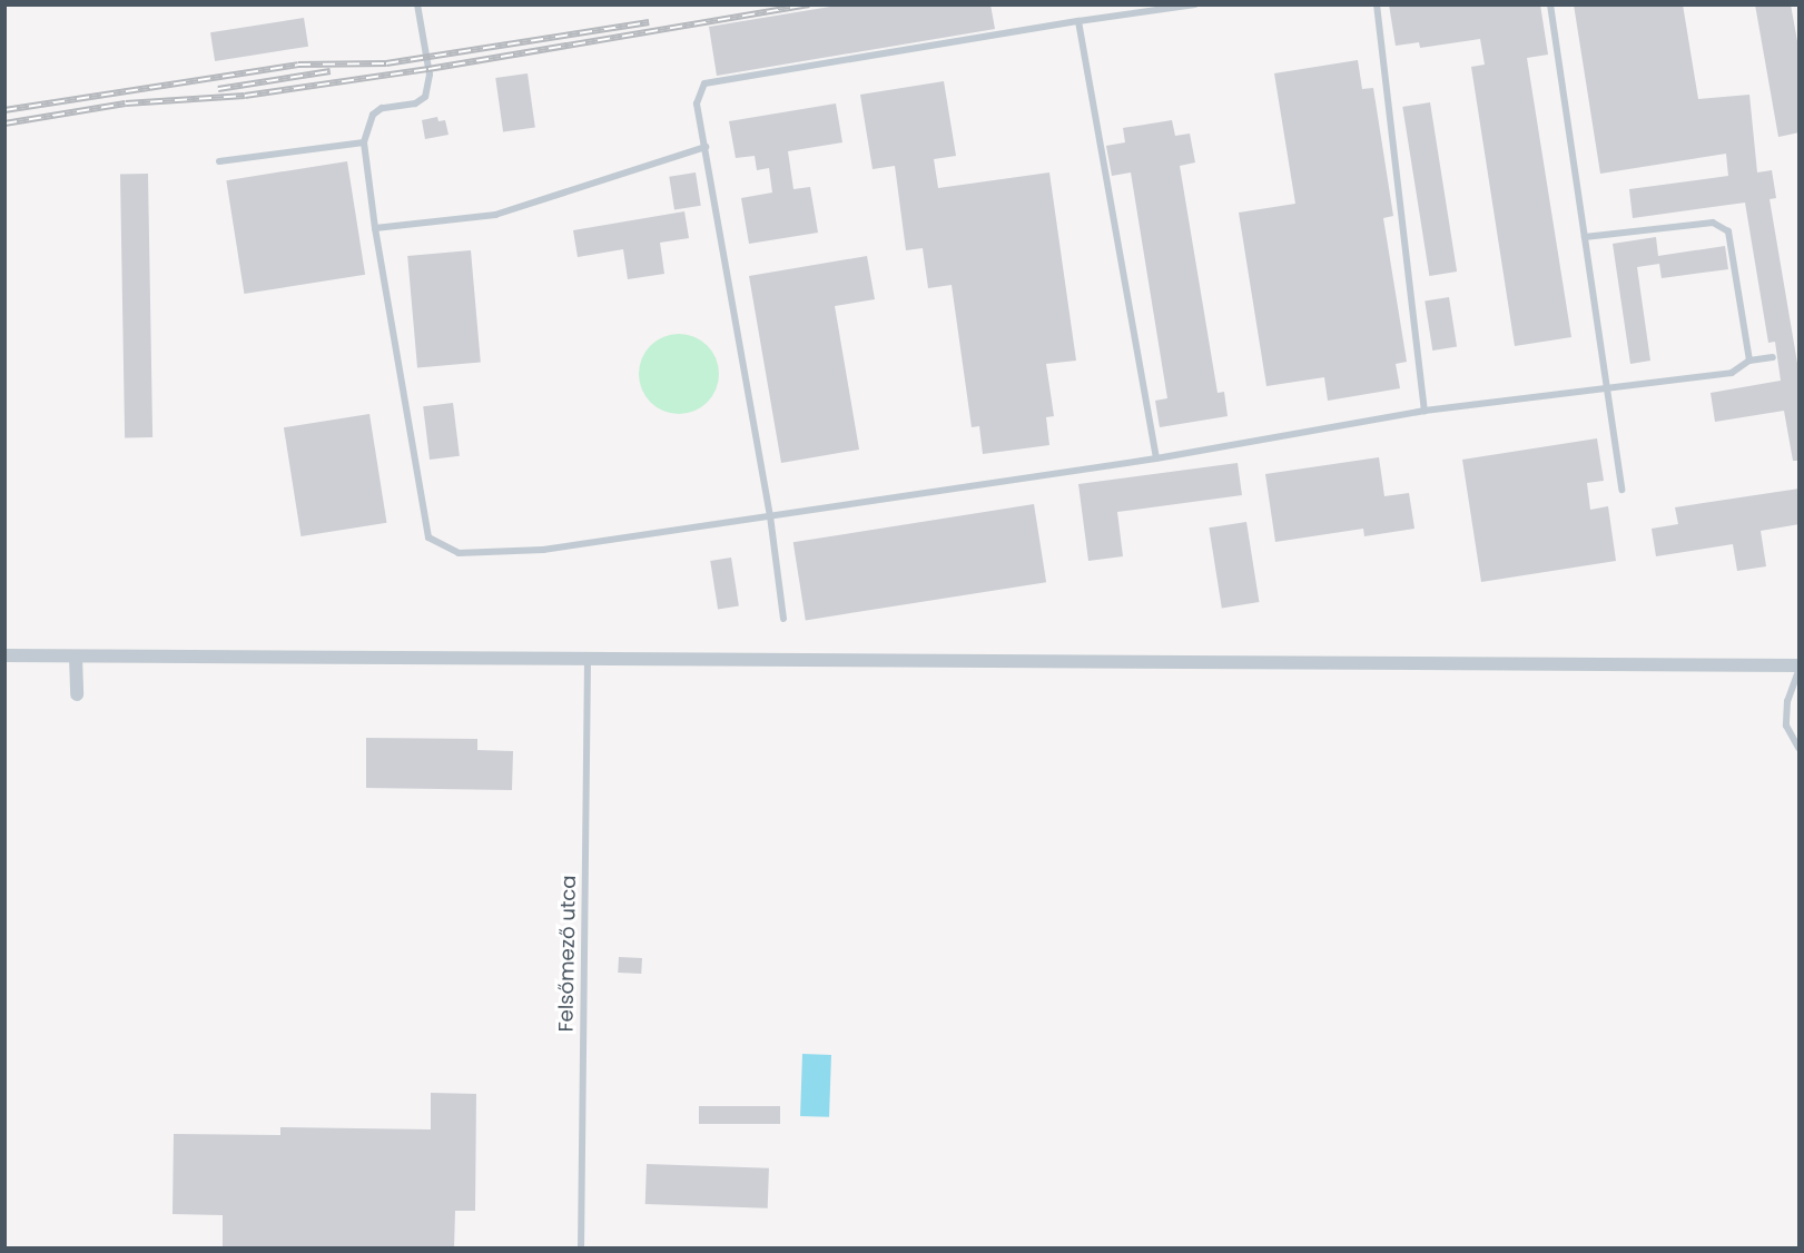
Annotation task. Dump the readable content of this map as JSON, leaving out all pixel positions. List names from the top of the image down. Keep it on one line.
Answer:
{"streets":{"lane":["Felsőmező utca"]}}
